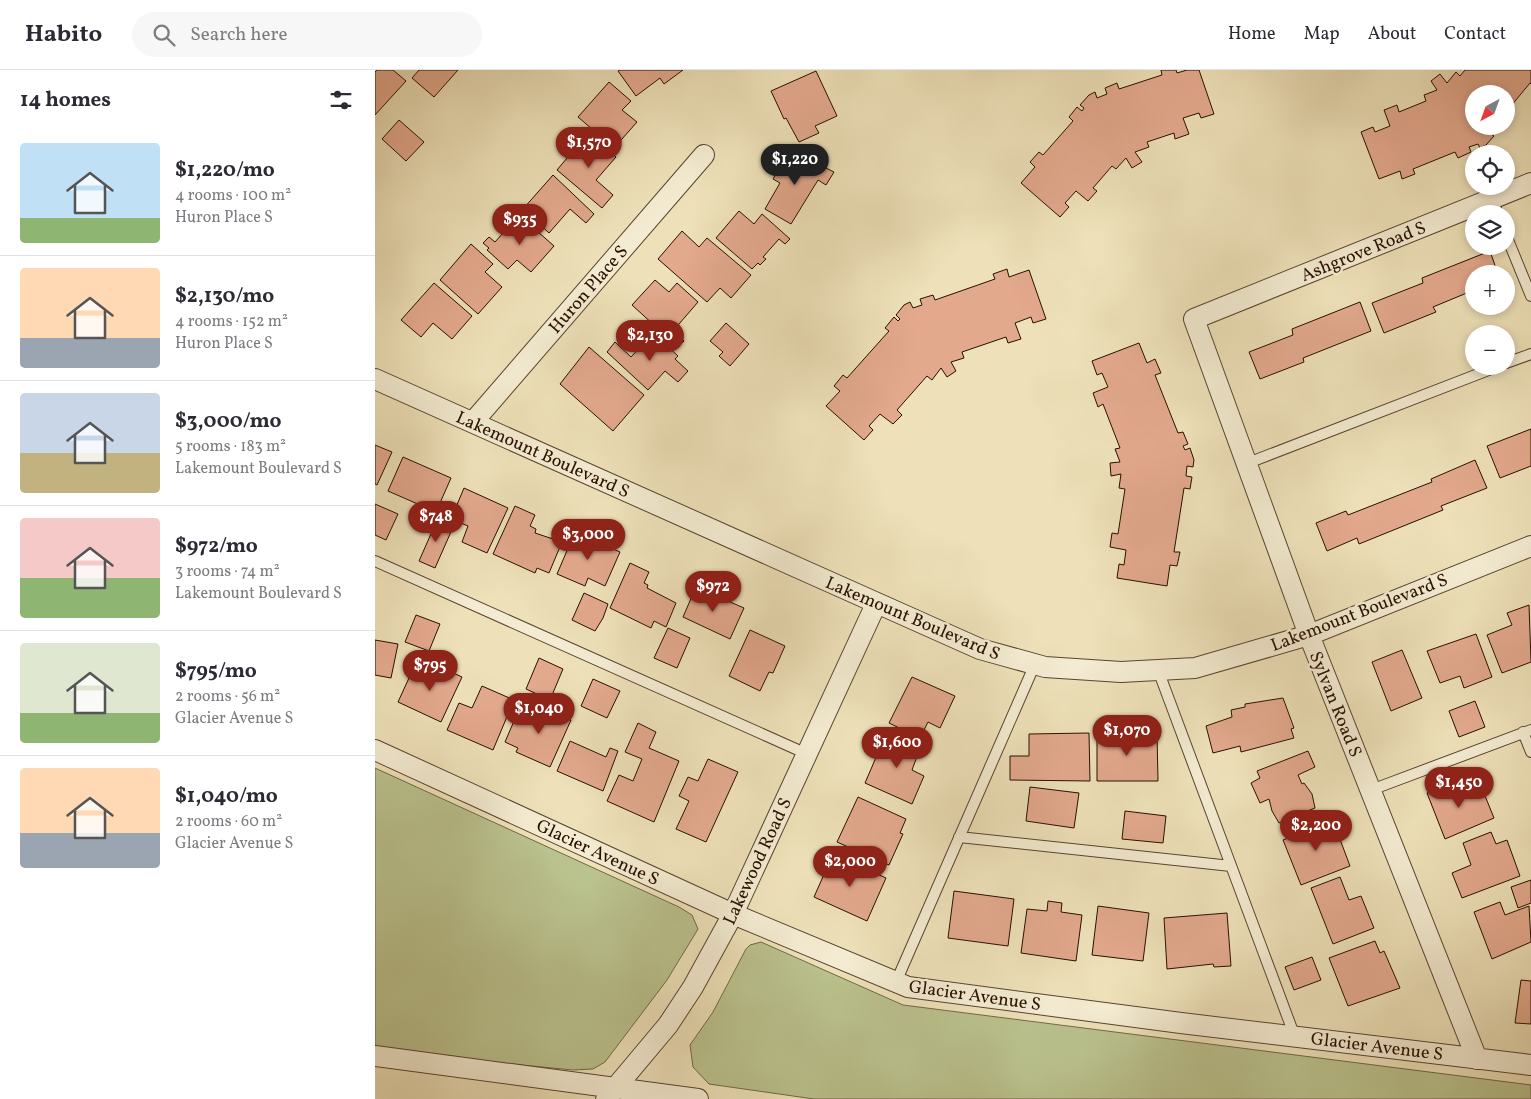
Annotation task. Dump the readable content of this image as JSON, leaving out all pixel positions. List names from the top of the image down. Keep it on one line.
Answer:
{"streets":{"street":["Ashgrove Road S","Huron Place S","Lakemount Boulevard S","Sylvan Road S","Glacier Avenue S","Lakewood Road S"]},"crossings":[["Ashgrove Road S","Sylvan Road S"],["Huron Place S","Lakemount Boulevard S"],["Lakemount Boulevard S","Sylvan Road S"],["Lakemount Boulevard S","Lakewood Road S"],["Sylvan Road S","Glacier Avenue S"],["Glacier Avenue S","Lakewood Road S"]],"north":"bottom left","page":{"header":"Habito","search":"Search here","nav":["Home","Map","About","Contact"],"heading":"14 homes","map_buttons":["+","−"],"price":["$1,570","$1,220","$935","$2,130","$748","$3,000","$972","$795","$1,040","$1,070","$1,600","$1,450","$2,200","$2,000"],"list":[{"name":"$1,220/mo","note":"4 rooms · 100 m² · Huron Place S"},{"name":"$2,130/mo","note":"4 rooms · 152 m² · Huron Place S"},{"name":"$3,000/mo","note":"5 rooms · 183 m² · Lakemount Boulevard S"},{"name":"$972/mo","note":"3 rooms · 74 m² · Lakemount Boulevard S"},{"name":"$795/mo","note":"2 rooms · 56 m² · Glacier Avenue S"},{"name":"$1,040/mo","note":"2 rooms · 60 m² · Glacier Avenue S"}]}}
